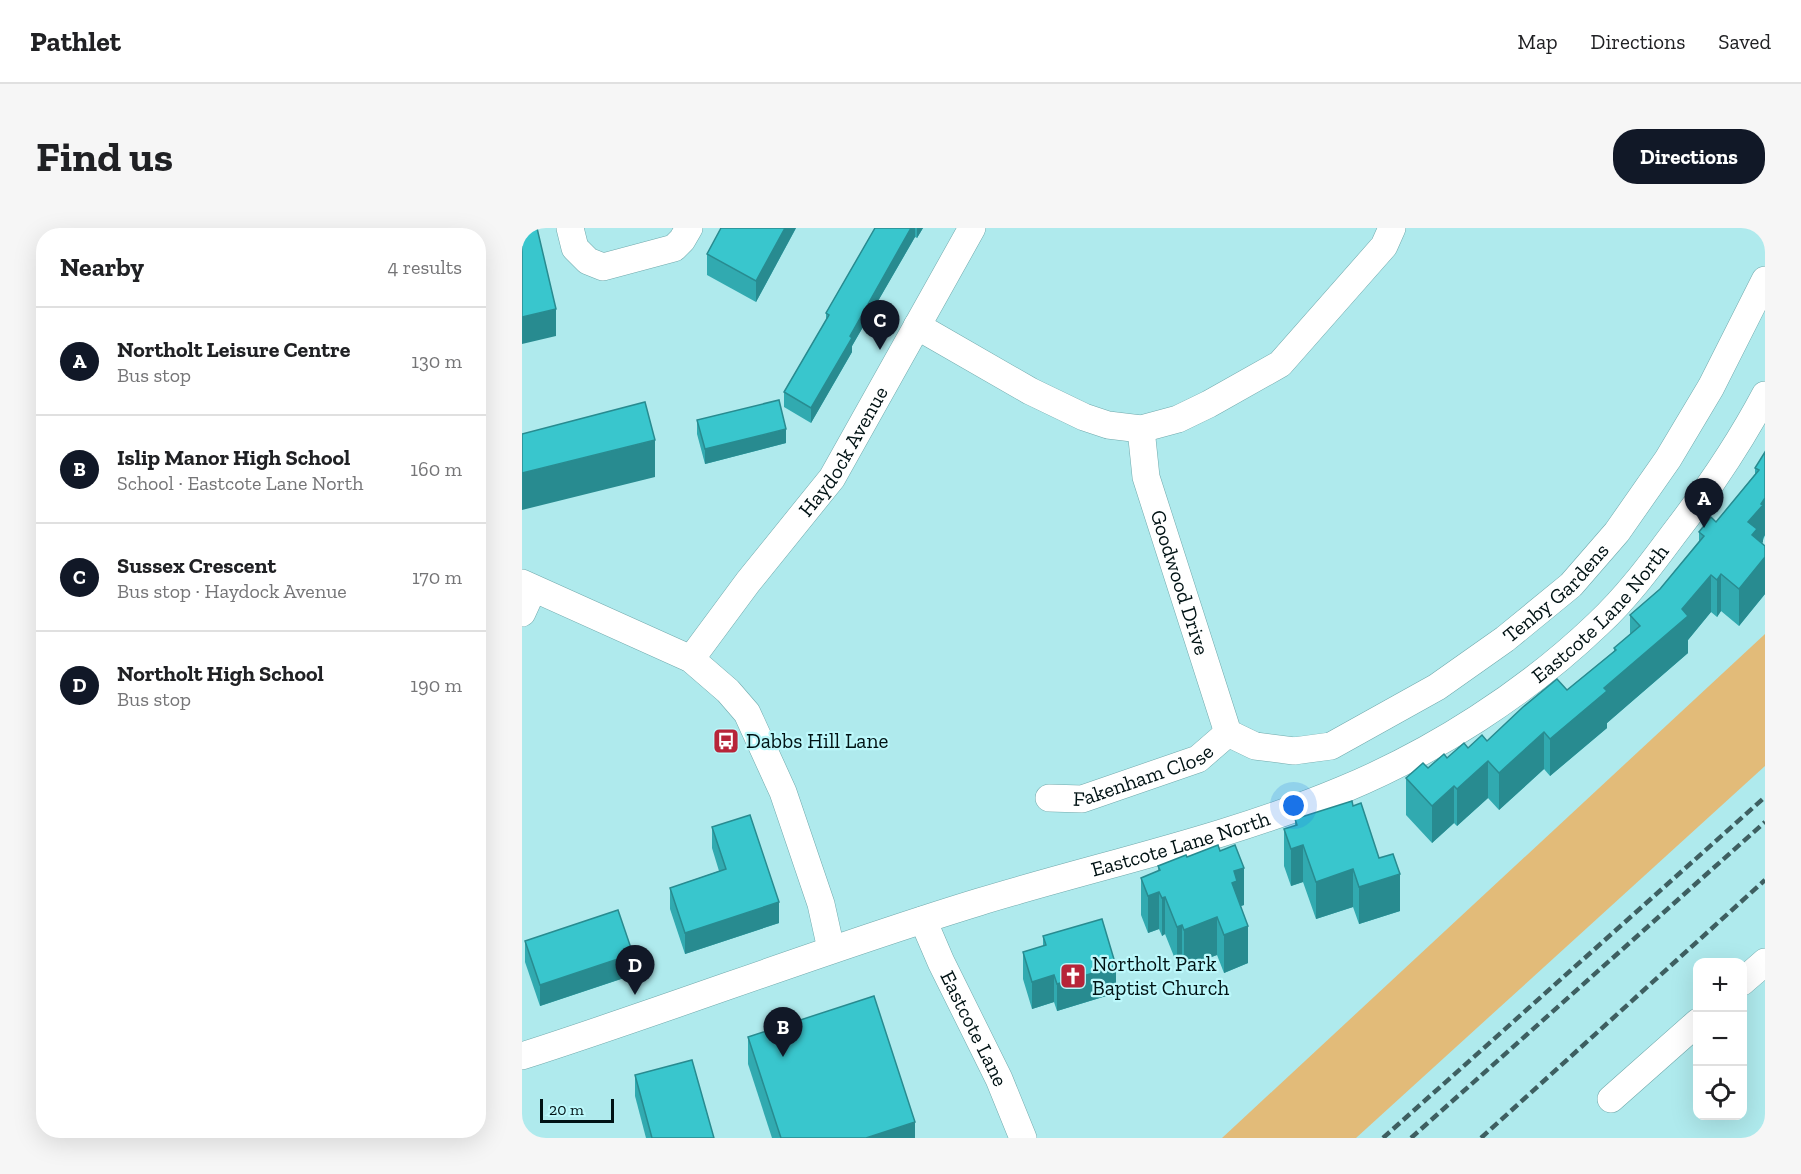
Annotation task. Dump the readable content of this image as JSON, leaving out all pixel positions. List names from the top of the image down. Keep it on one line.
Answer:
{"streets":{"street":["Haydock Avenue","Goodwood Drive","Tenby Gardens","Eastcote Lane North","Fakenham Close","Eastcote Lane"]},"crossings":[["Goodwood Drive","Tenby Gardens"],["Goodwood Drive","Fakenham Close"],["Tenby Gardens","Fakenham Close"],["Eastcote Lane North","Eastcote Lane"]],"places":{"bus stop":["Dabbs Hill Lane"],"church":["Northolt Park Baptist Church"]},"scale_bar":"20 m","page":{"header":"Pathlet","nav":["Map","Directions","Saved"],"buttons":"Directions","title":"Find us","heading":["Nearby","4 results"],"pins":["C","A","D","B"],"list":[{"mark":"A","name":"Northolt Leisure Centre","note":"Bus stop","value":"130 m"},{"mark":"B","name":"Islip Manor High School","note":"School · Eastcote Lane North","value":"160 m"},{"mark":"C","name":"Sussex Crescent","note":"Bus stop · Haydock Avenue","value":"170 m"},{"mark":"D","name":"Northolt High School","note":"Bus stop","value":"190 m"}],"map_buttons":["+","−"],"scale":"20 m"}}
